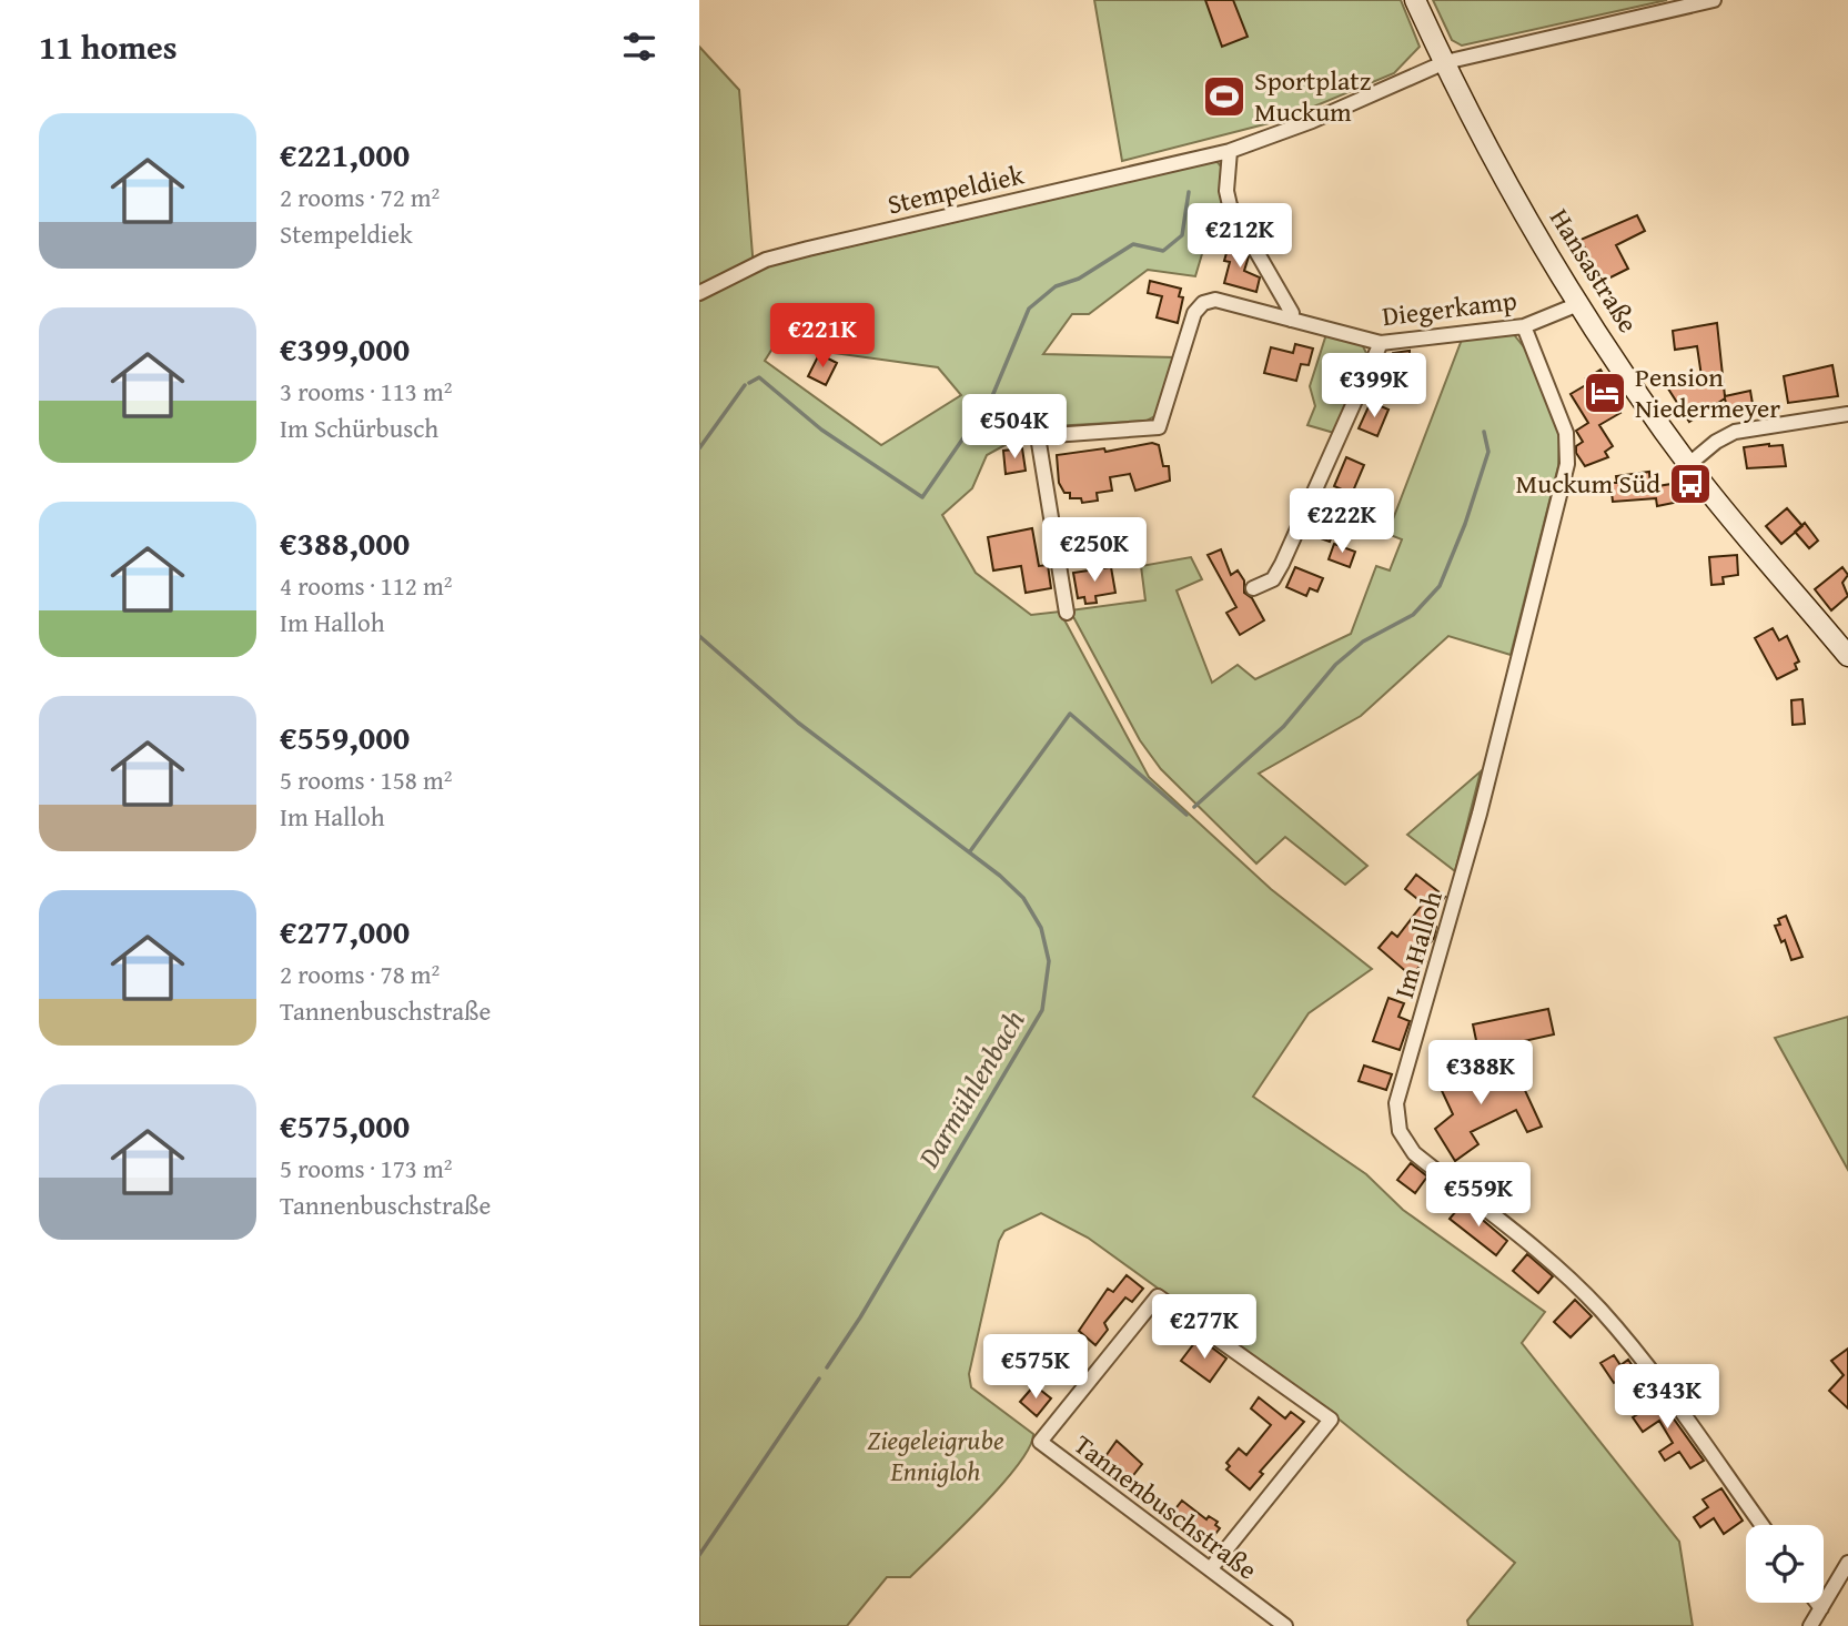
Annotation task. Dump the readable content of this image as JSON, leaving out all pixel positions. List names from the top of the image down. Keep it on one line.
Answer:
{"streets":{"main road":["Hansastraße"],"street":["Stempeldiek","Diegerkamp","Im Halloh","Tannenbuschstraße"]},"crossings":[["Stempeldiek","Hansastraße"],["Hansastraße","Diegerkamp"],["Diegerkamp","Im Halloh"]],"water":["Darmühlenbach"],"parks":["Ziegeleigrube Ennigloh"],"places":{"sports":["Sportplatz Muckum"],"hotel":["Pension Niedermeyer"],"bus stop":["Muckum Süd"]},"page":{"heading":"11 homes","list":[{"name":"€221,000","note":"2 rooms · 72 m² · Stempeldiek"},{"name":"€399,000","note":"3 rooms · 113 m² · Im Schürbusch"},{"name":"€388,000","note":"4 rooms · 112 m² · Im Halloh"},{"name":"€559,000","note":"5 rooms · 158 m² · Im Halloh"},{"name":"€277,000","note":"2 rooms · 78 m² · Tannenbuschstraße"},{"name":"€575,000","note":"5 rooms · 173 m² · Tannenbuschstraße"}],"price":["€212K","€221K","€399K","€504K","€222K","€250K","€388K","€559K","€277K","€575K","€343K"]}}
